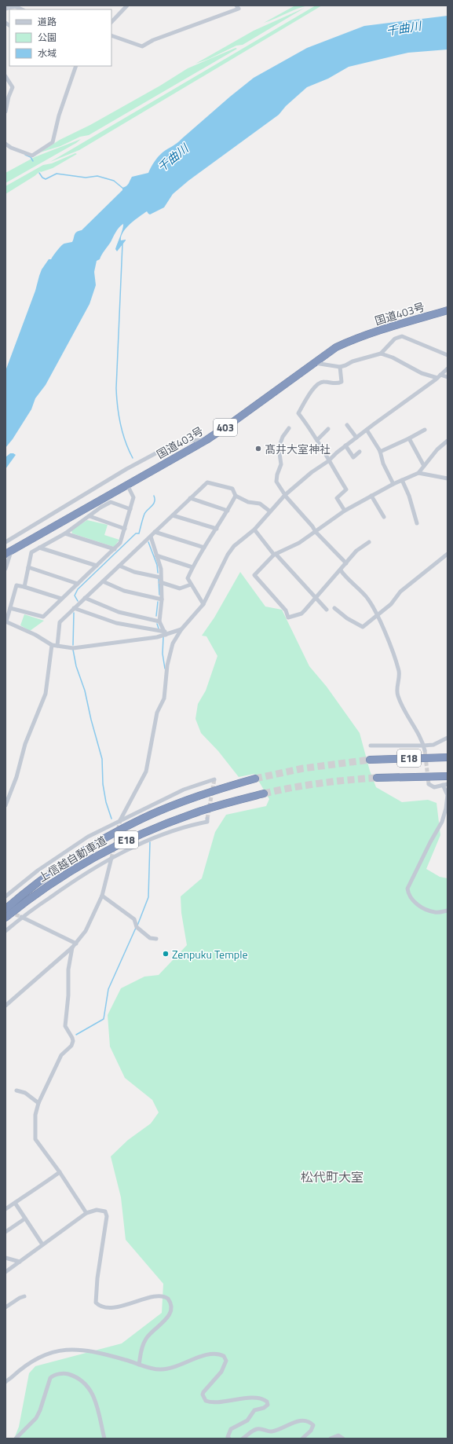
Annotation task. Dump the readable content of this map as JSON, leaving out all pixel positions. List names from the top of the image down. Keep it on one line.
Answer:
{"streets":{"highway":["国道403号","403","E18","上信越自動車道"]},"districts":["松代町大室"],"water":["千曲川"],"places":["髙井大室神社","Zenpuku Temple"],"legend":["道路","公園","水域"]}
